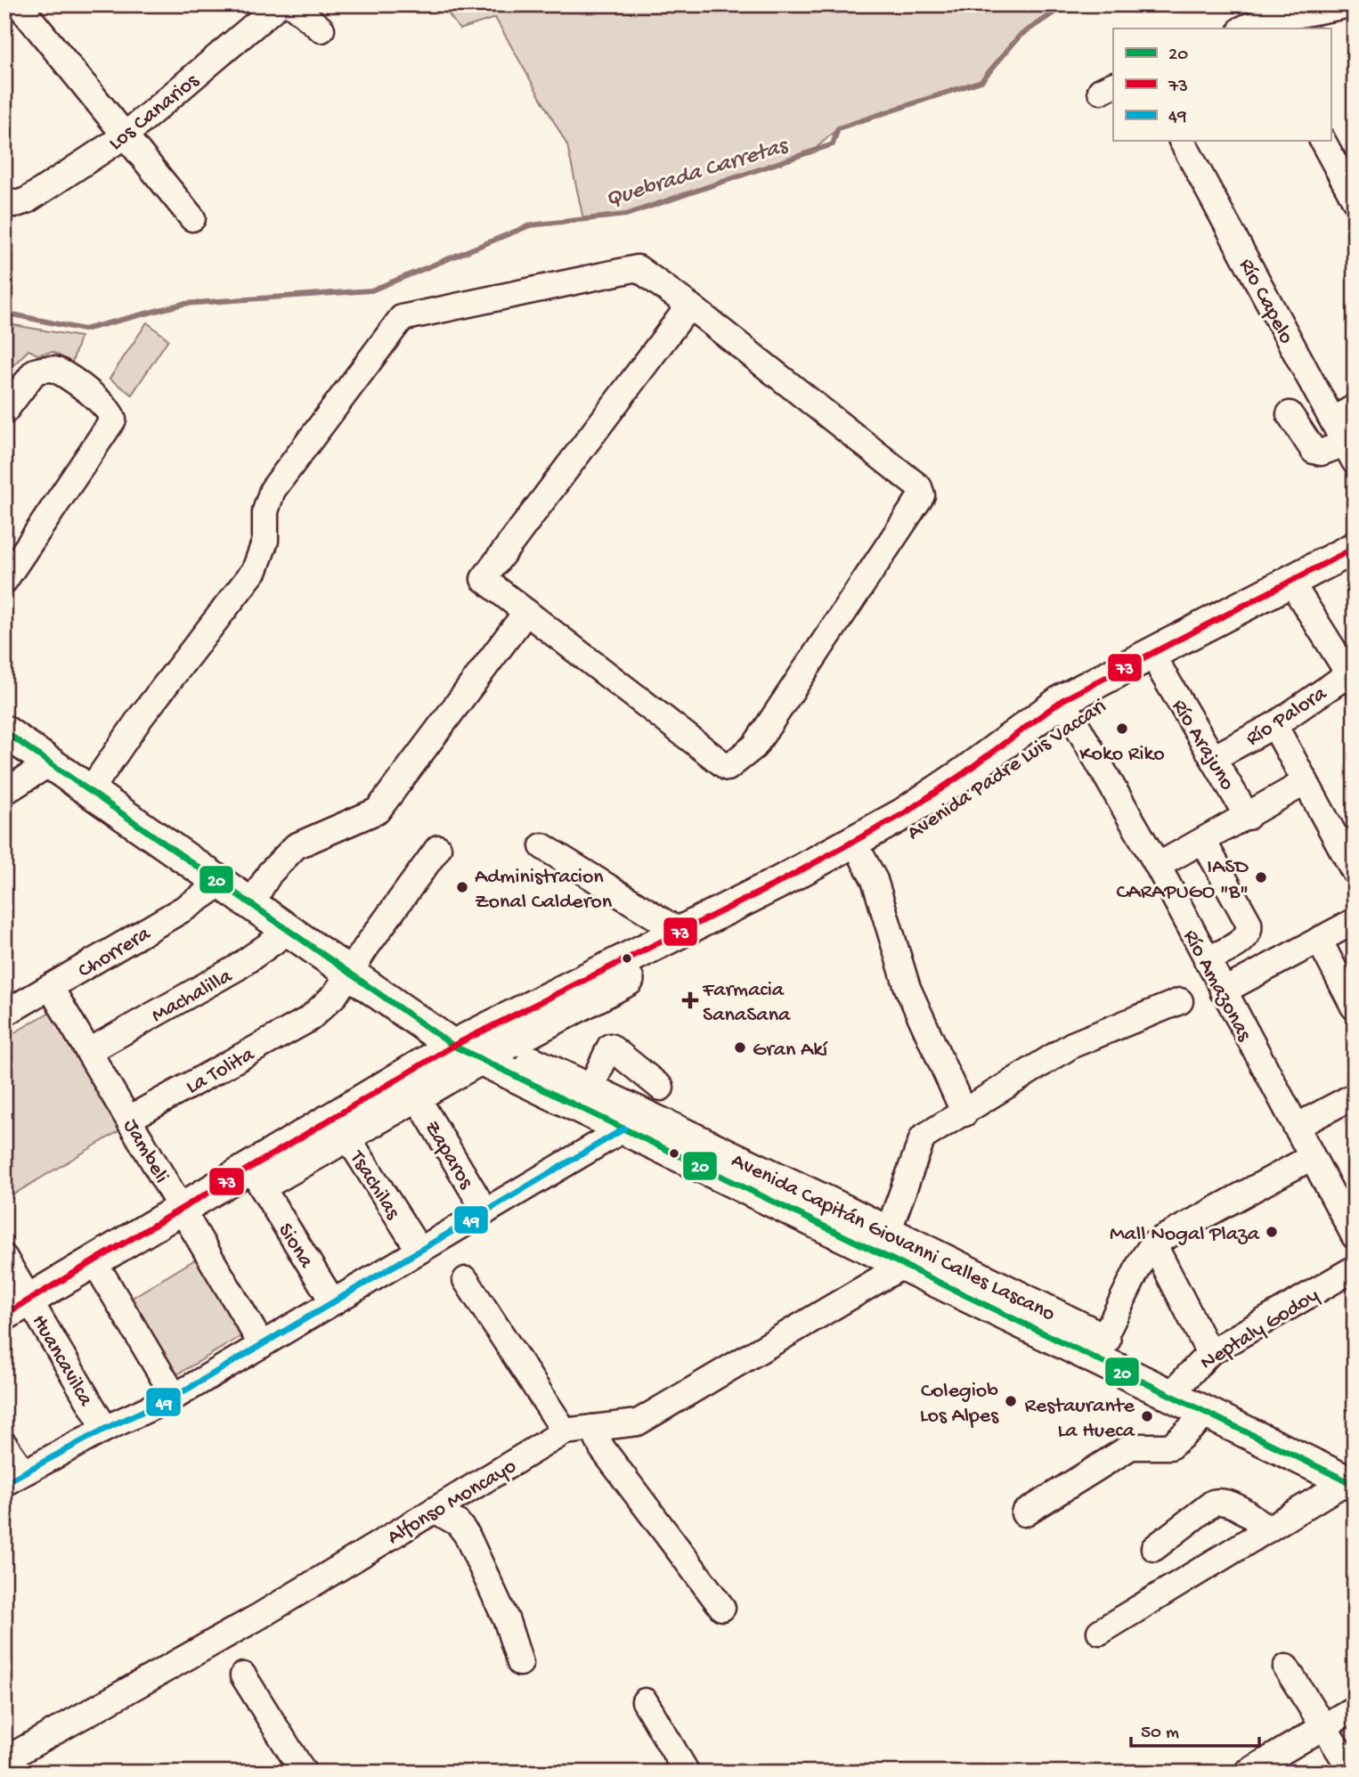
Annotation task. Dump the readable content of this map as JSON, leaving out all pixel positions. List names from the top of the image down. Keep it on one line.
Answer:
{"streets":{"main road":["Avenida Padre Luis Vaccari","Avenida Capitán Giovanni Calles Lascano"],"street":["Los Canarios","Río Capelo","Río Palora","Río Arajuno","Chorrera","Río Amazonas","Machalilla","La Tolita","Jambeli","Zaparos","Tsachilas","Siona","Neptaly Godoy","Huancavilca","Alfonso Moncayo"]},"crossings":[["Río Palora","Río Arajuno"],["Río Arajuno","Avenida Padre Luis Vaccari"],["Avenida Padre Luis Vaccari","Río Amazonas"],["Avenida Padre Luis Vaccari","Jambeli"],["Avenida Padre Luis Vaccari","Zaparos"],["Avenida Padre Luis Vaccari","Tsachilas"],["Avenida Padre Luis Vaccari","Avenida Capitán Giovanni Calles Lascano"],["Avenida Padre Luis Vaccari","Siona"],["Avenida Padre Luis Vaccari","Huancavilca"],["Chorrera","Jambeli"],["Chorrera","Avenida Capitán Giovanni Calles Lascano"],["Machalilla","Jambeli"],["Machalilla","Avenida Capitán Giovanni Calles Lascano"],["La Tolita","Jambeli"],["La Tolita","Avenida Capitán Giovanni Calles Lascano"],["Avenida Capitán Giovanni Calles Lascano","Neptaly Godoy"],["Avenida Capitán Giovanni Calles Lascano","Alfonso Moncayo"]],"water":["Quebrada Carretas"],"places":{"other":["Koko Riko","IASD CARAPUGO \"B\"","Administracion Zonal Calderon","Gran Akí","Mall Nogal Plaza","Colegiob Los Alpes","Restaurante La Hueca"],"health":["Farmacia SanaSana"]},"lines":["transit line 73","transit line 20","transit line 49"],"legend":["20","73","49"],"scale_bar":"50 m"}
